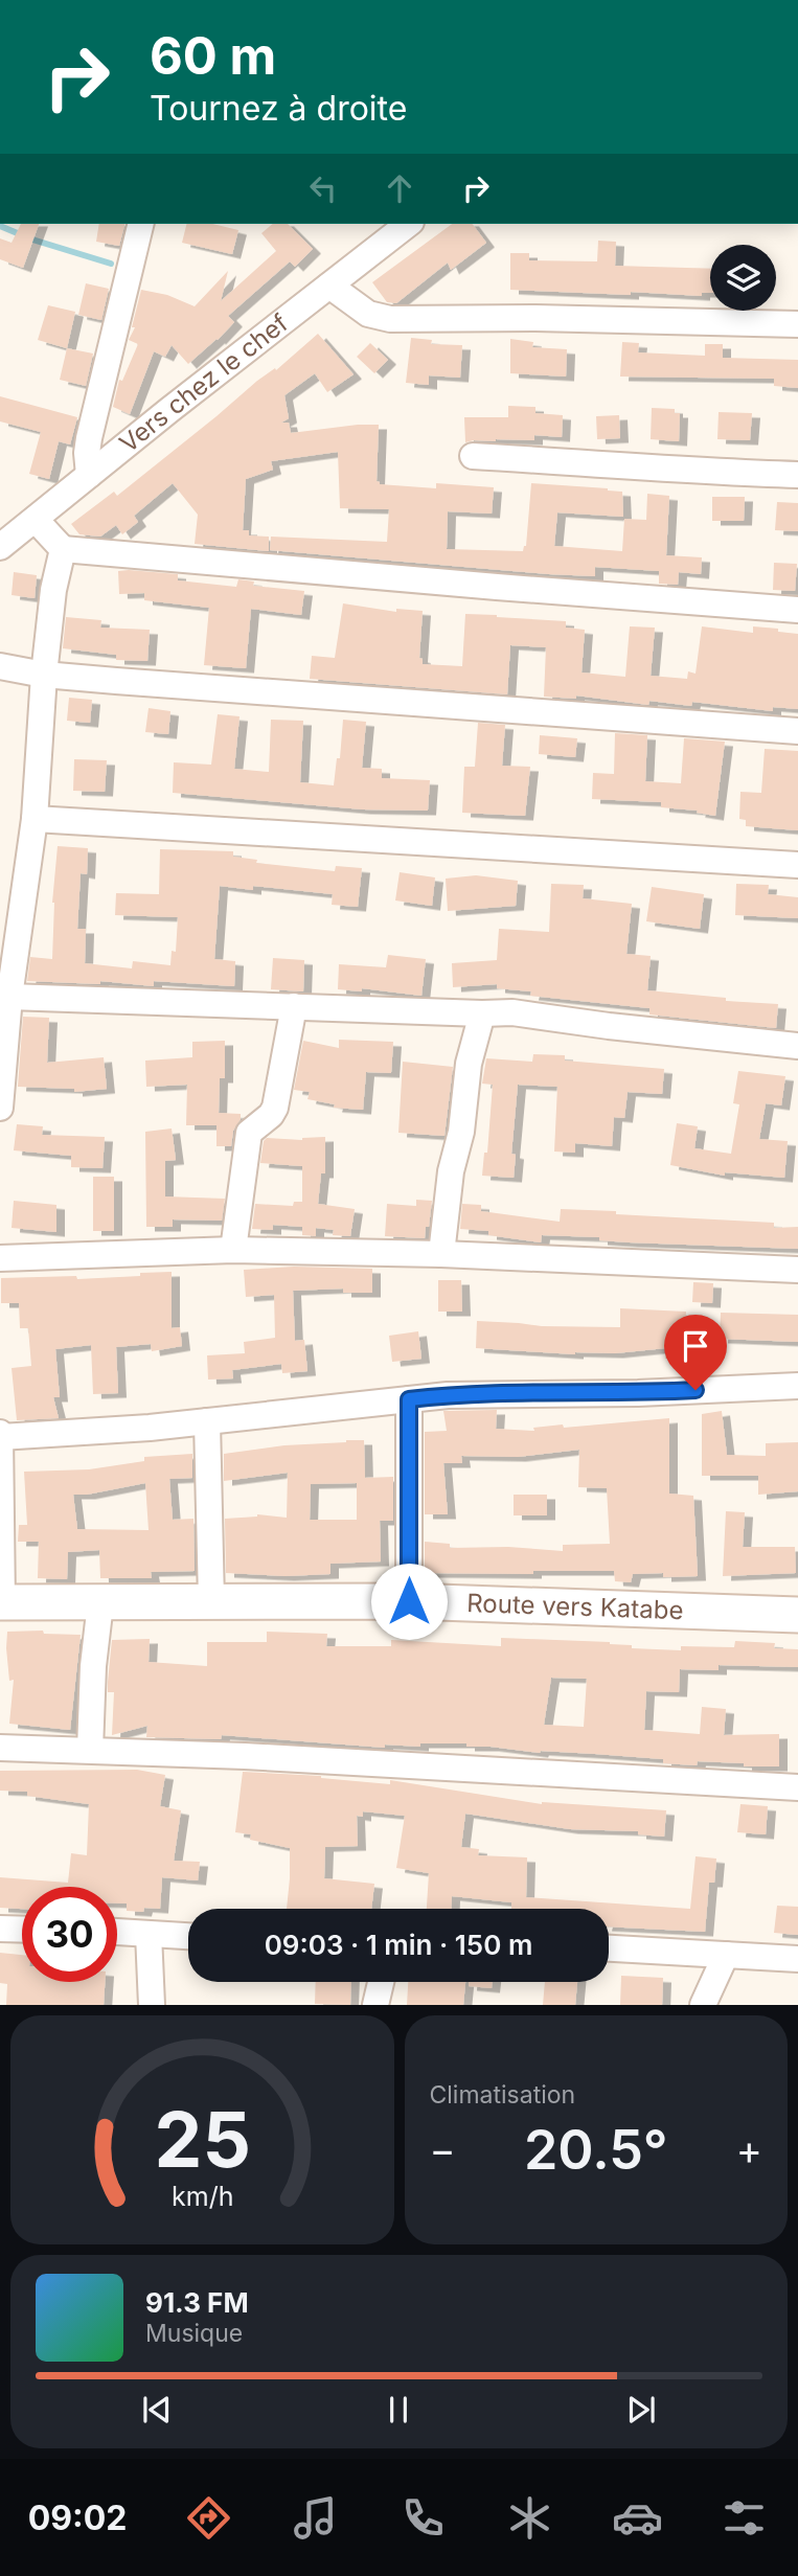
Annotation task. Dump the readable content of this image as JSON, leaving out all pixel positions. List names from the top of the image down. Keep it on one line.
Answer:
{"streets":{"street":["Vers chez le chef","Route vers Katabe"]},"page":{"turn":["60 m","Tournez à droite"],"limit":"30","trip":"09:03 · 1 min · 150 m","tile":"Climatisation","heat":["−","20.5°","+"],"song":["91.3 FM","Musique"],"tabs":"09:02","gauge":["25","km/h"]}}
